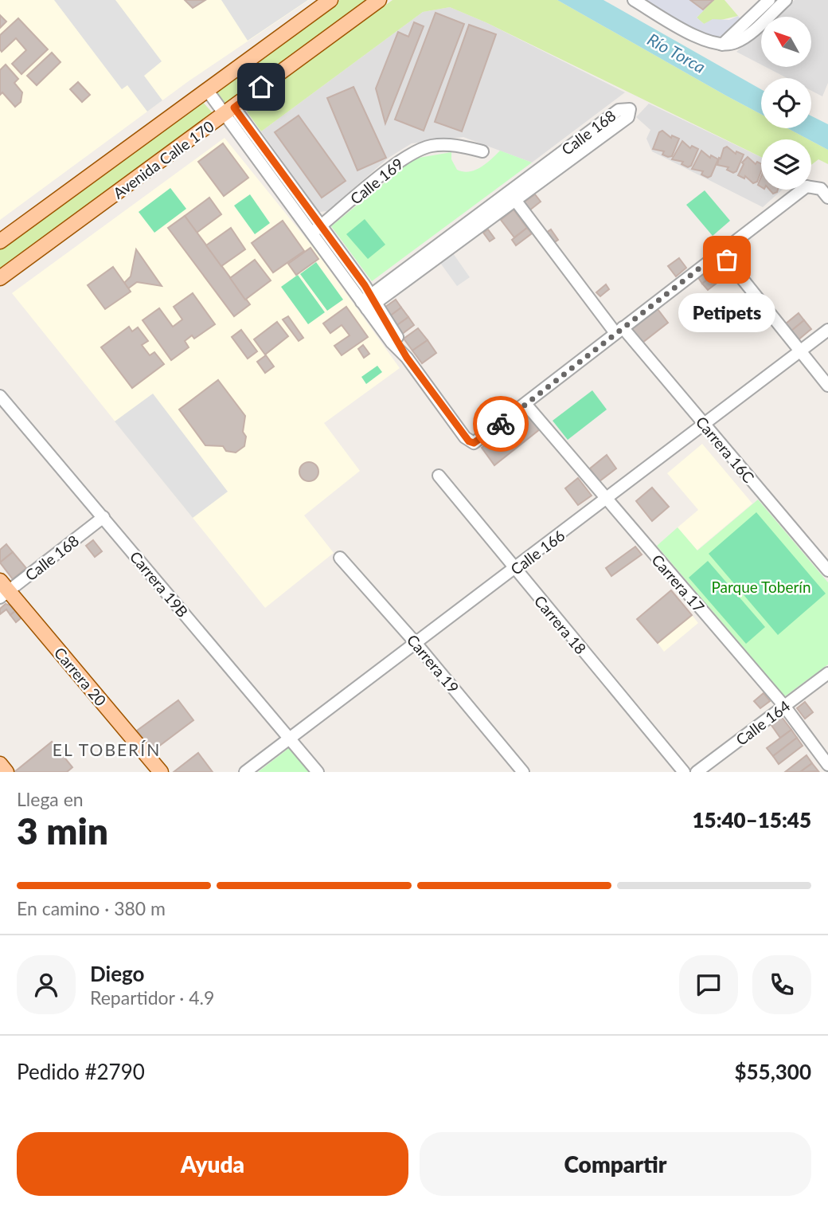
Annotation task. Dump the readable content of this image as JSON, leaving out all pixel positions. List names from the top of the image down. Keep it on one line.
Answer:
{"streets":{"main road":["Avenida Calle 170","Carrera 20"],"street":["Calle 168","Calle 169","Carrera 16C","Calle 166","Carrera 17","Carrera 19B","Carrera 18","Carrera 19","Calle 164"]},"crossings":[["Calle 168","Carrera 16C"],["Calle 168","Carrera 19B"],["Calle 168","Carrera 20"],["Carrera 16C","Calle 166"],["Calle 166","Carrera 17"],["Calle 166","Carrera 19B"],["Calle 166","Carrera 18"],["Calle 166","Carrera 19"],["Carrera 17","Calle 164"]],"districts":["EL TOBERÍN"],"water":["Río Torca"],"parks":["Parque Toberín"],"places":["Petipets"],"north":"top left","page":{"bubble":"Petipets","heading":["3 min","Llega en","15:40–15:45"],"panel":["Diego","Repartidor · 4.9","Pedido #2790","$55,300"],"bar":"En camino · 380 m","buttons":["Ayuda","Compartir"]}}
